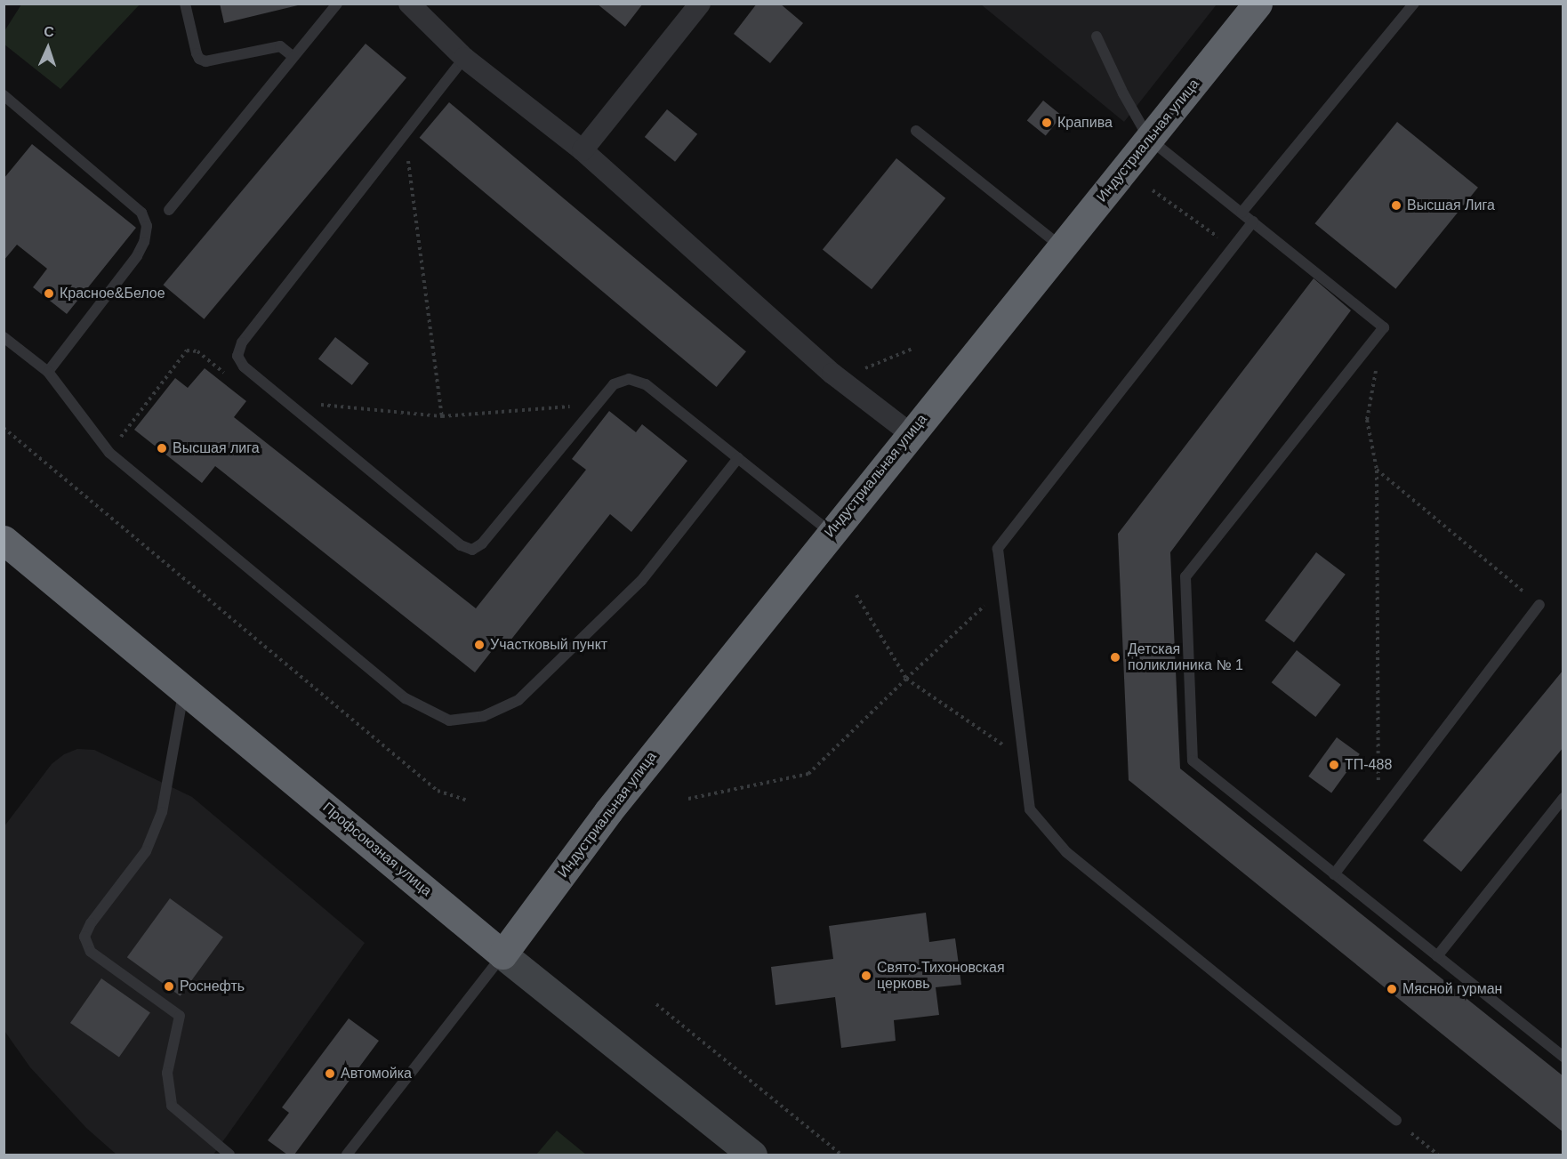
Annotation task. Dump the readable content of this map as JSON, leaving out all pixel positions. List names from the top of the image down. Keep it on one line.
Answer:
{"streets":{"highway":["Индустриальная улица","Профсоюзная улица"]},"crossings":[["Индустриальная улица","Профсоюзная улица"]],"places":["Крапива","Высшая Лига","Красное&Белое","Высшая лига","Участковый пункт","Детская поликлиника № 1","ТП-488","Свято-Тихоновская церковь","Роснефть","Мясной гурман","Автомойка"],"north":"top"}
